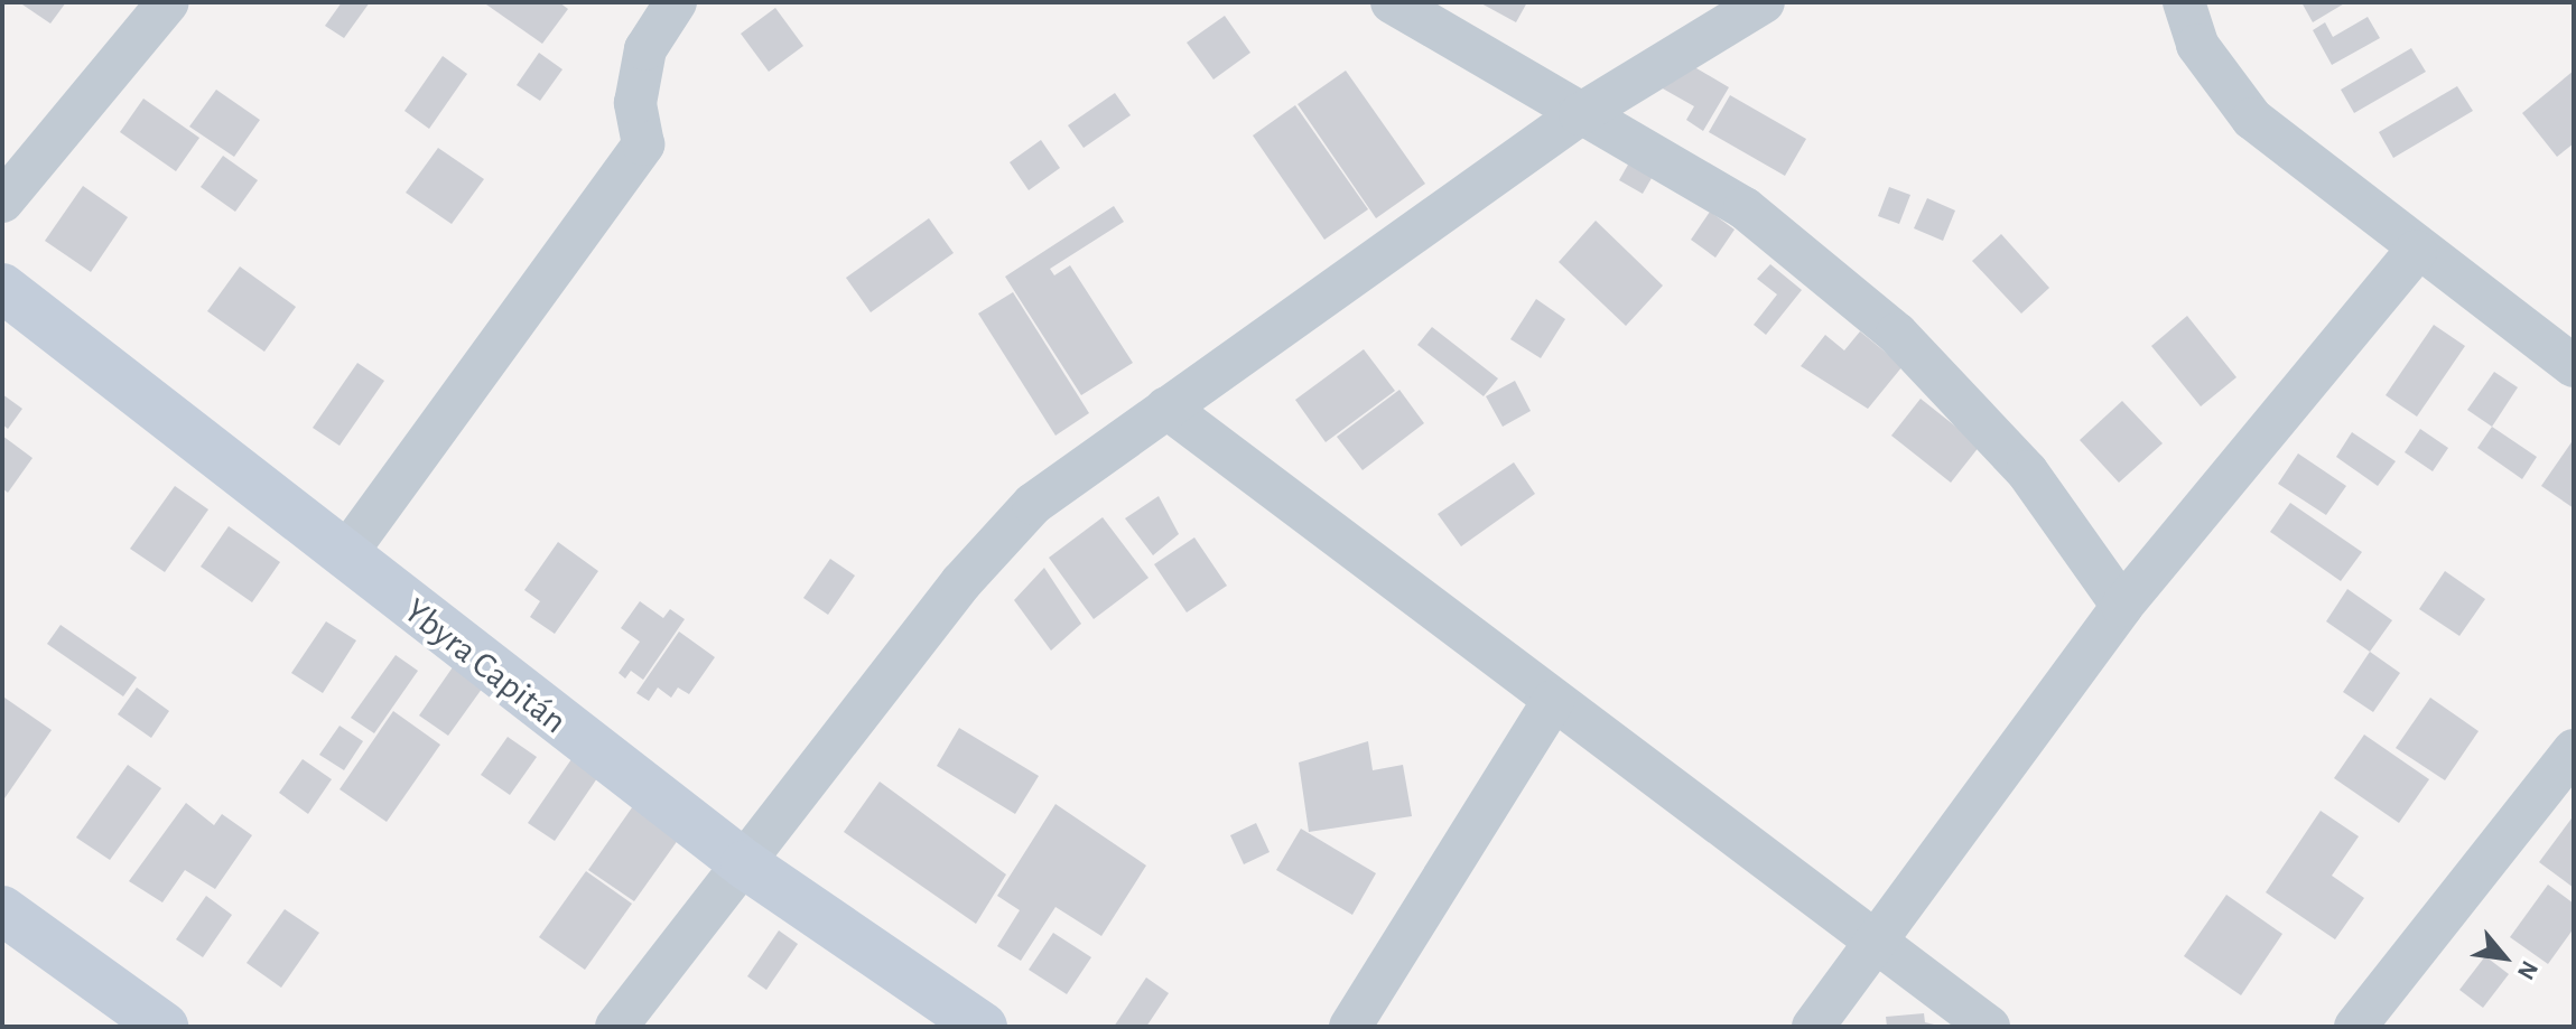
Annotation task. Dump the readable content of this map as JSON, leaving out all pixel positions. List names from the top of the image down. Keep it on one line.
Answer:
{"streets":{"street":["Ybyra Capitán"]},"north":"bottom right"}
